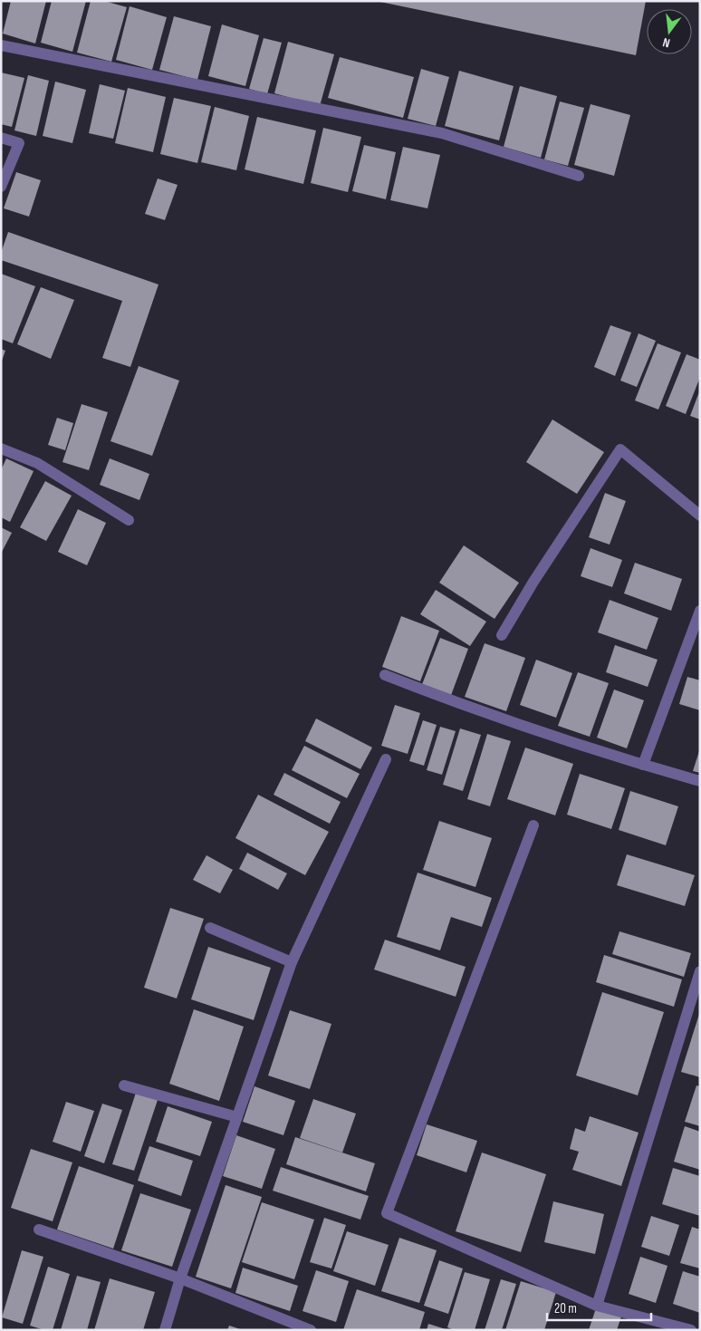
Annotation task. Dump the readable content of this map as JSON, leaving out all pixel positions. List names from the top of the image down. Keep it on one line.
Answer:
{"scale_bar":"20 m","north":"bottom"}
